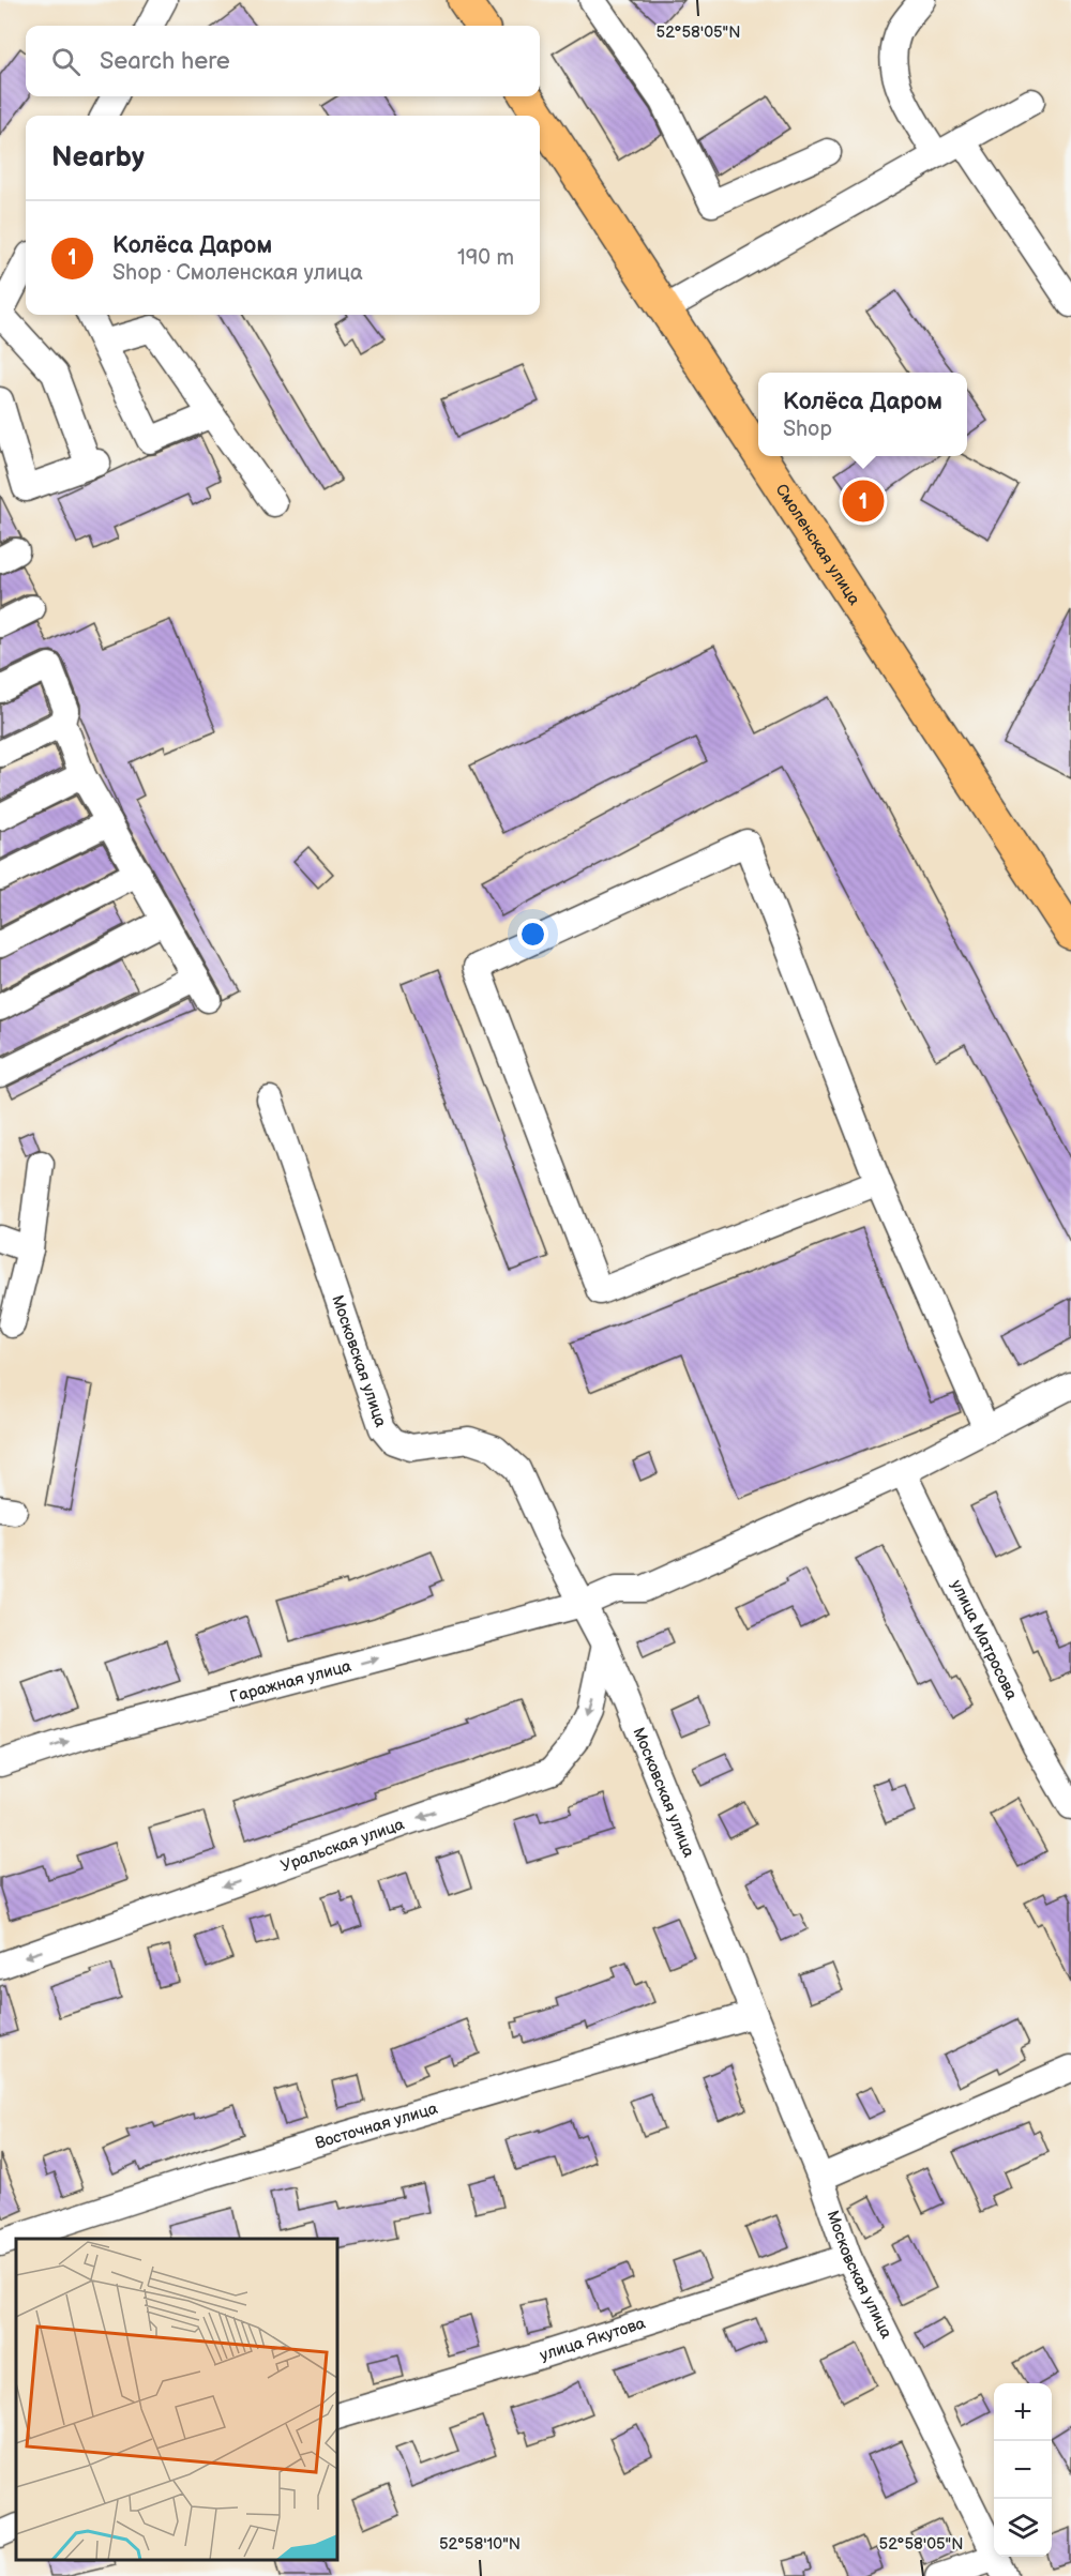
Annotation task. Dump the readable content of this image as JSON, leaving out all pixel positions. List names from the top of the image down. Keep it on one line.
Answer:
{"streets":{"main road":["Смоленская улица"],"street":["Московская улица","улица Матросова","Гаражная улица","Уральская улица","Восточная улица","улица Якутова"]},"crossings":[["Московская улица","Гаражная улица"],["Московская улица","Уральская улица"],["Московская улица","Восточная улица"],["Московская улица","улица Якутова"],["улица Матросова","Гаражная улица"]],"one_way":["Гаражная улица","Уральская улица"],"page":{"search":"Search here","heading":"Nearby","list":[{"mark":"1","name":"Колёса Даром","note":"Shop · Смоленская улица","value":"190 m"}],"popup":["Колёса Даром","Shop"],"pins":"1","map_buttons":["+","−"]},"coordinates":["52°58'05\"N","52°58'10\"N"]}
